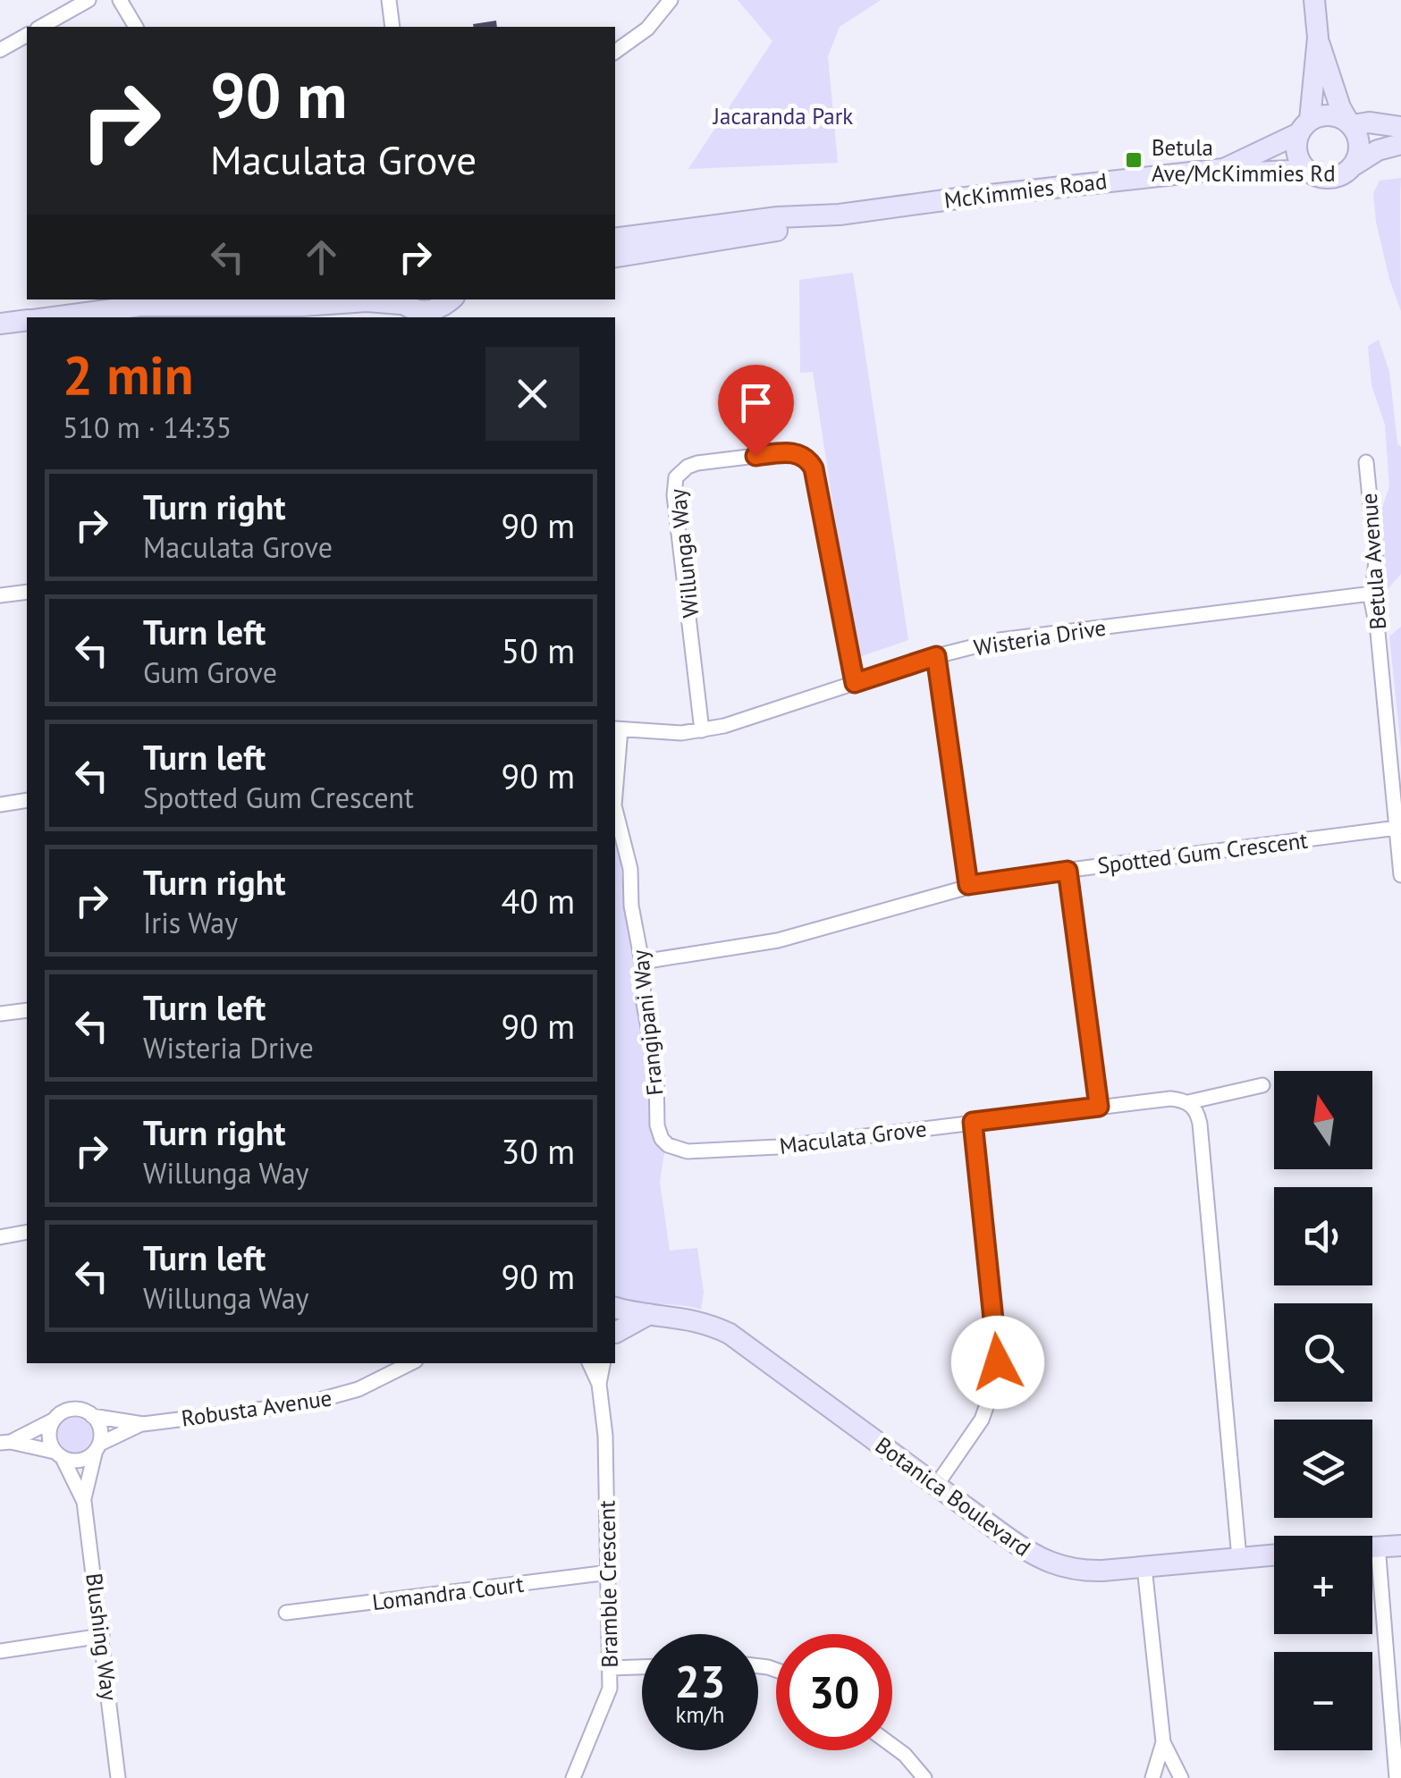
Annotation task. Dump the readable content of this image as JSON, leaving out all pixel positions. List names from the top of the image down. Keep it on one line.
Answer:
{"streets":{"main road":["McKimmies Road","Botanica Boulevard"],"street":["Willunga Way","Betula Avenue","Wisteria Drive","Spotted Gum Crescent","Frangipani Way","Maculata Grove","Robusta Avenue","Bramble Crescent","Lomandra Court","Blushing Way"]},"crossings":[["Willunga Way","Wisteria Drive"],["Betula Avenue","Wisteria Drive"],["Betula Avenue","Spotted Gum Crescent"],["Wisteria Drive","Frangipani Way"],["Spotted Gum Crescent","Frangipani Way"],["Frangipani Way","Maculata Grove"],["Robusta Avenue","Blushing Way"],["Bramble Crescent","Lomandra Court"]],"parks":["Jacaranda Park"],"places":{"transit":["Betula Ave/McKimmies Rd"]},"north":"top","page":{"turn":["90 m","Maculata Grove"],"heading":["2 min","510 m · 14:35"],"list":[{"name":"Turn right","note":"Maculata Grove","value":"90 m"},{"name":"Turn left","note":"Gum Grove","value":"50 m"},{"name":"Turn left","note":"Spotted Gum Crescent","value":"90 m"},{"name":"Turn right","note":"Iris Way","value":"40 m"},{"name":"Turn left","note":"Wisteria Drive","value":"90 m"},{"name":"Turn right","note":"Willunga Way","value":"30 m"},{"name":"Turn left","note":"Willunga Way","value":"90 m"}],"map_buttons":["+","−"],"speed":"23 km/h","limit":"30"}}
